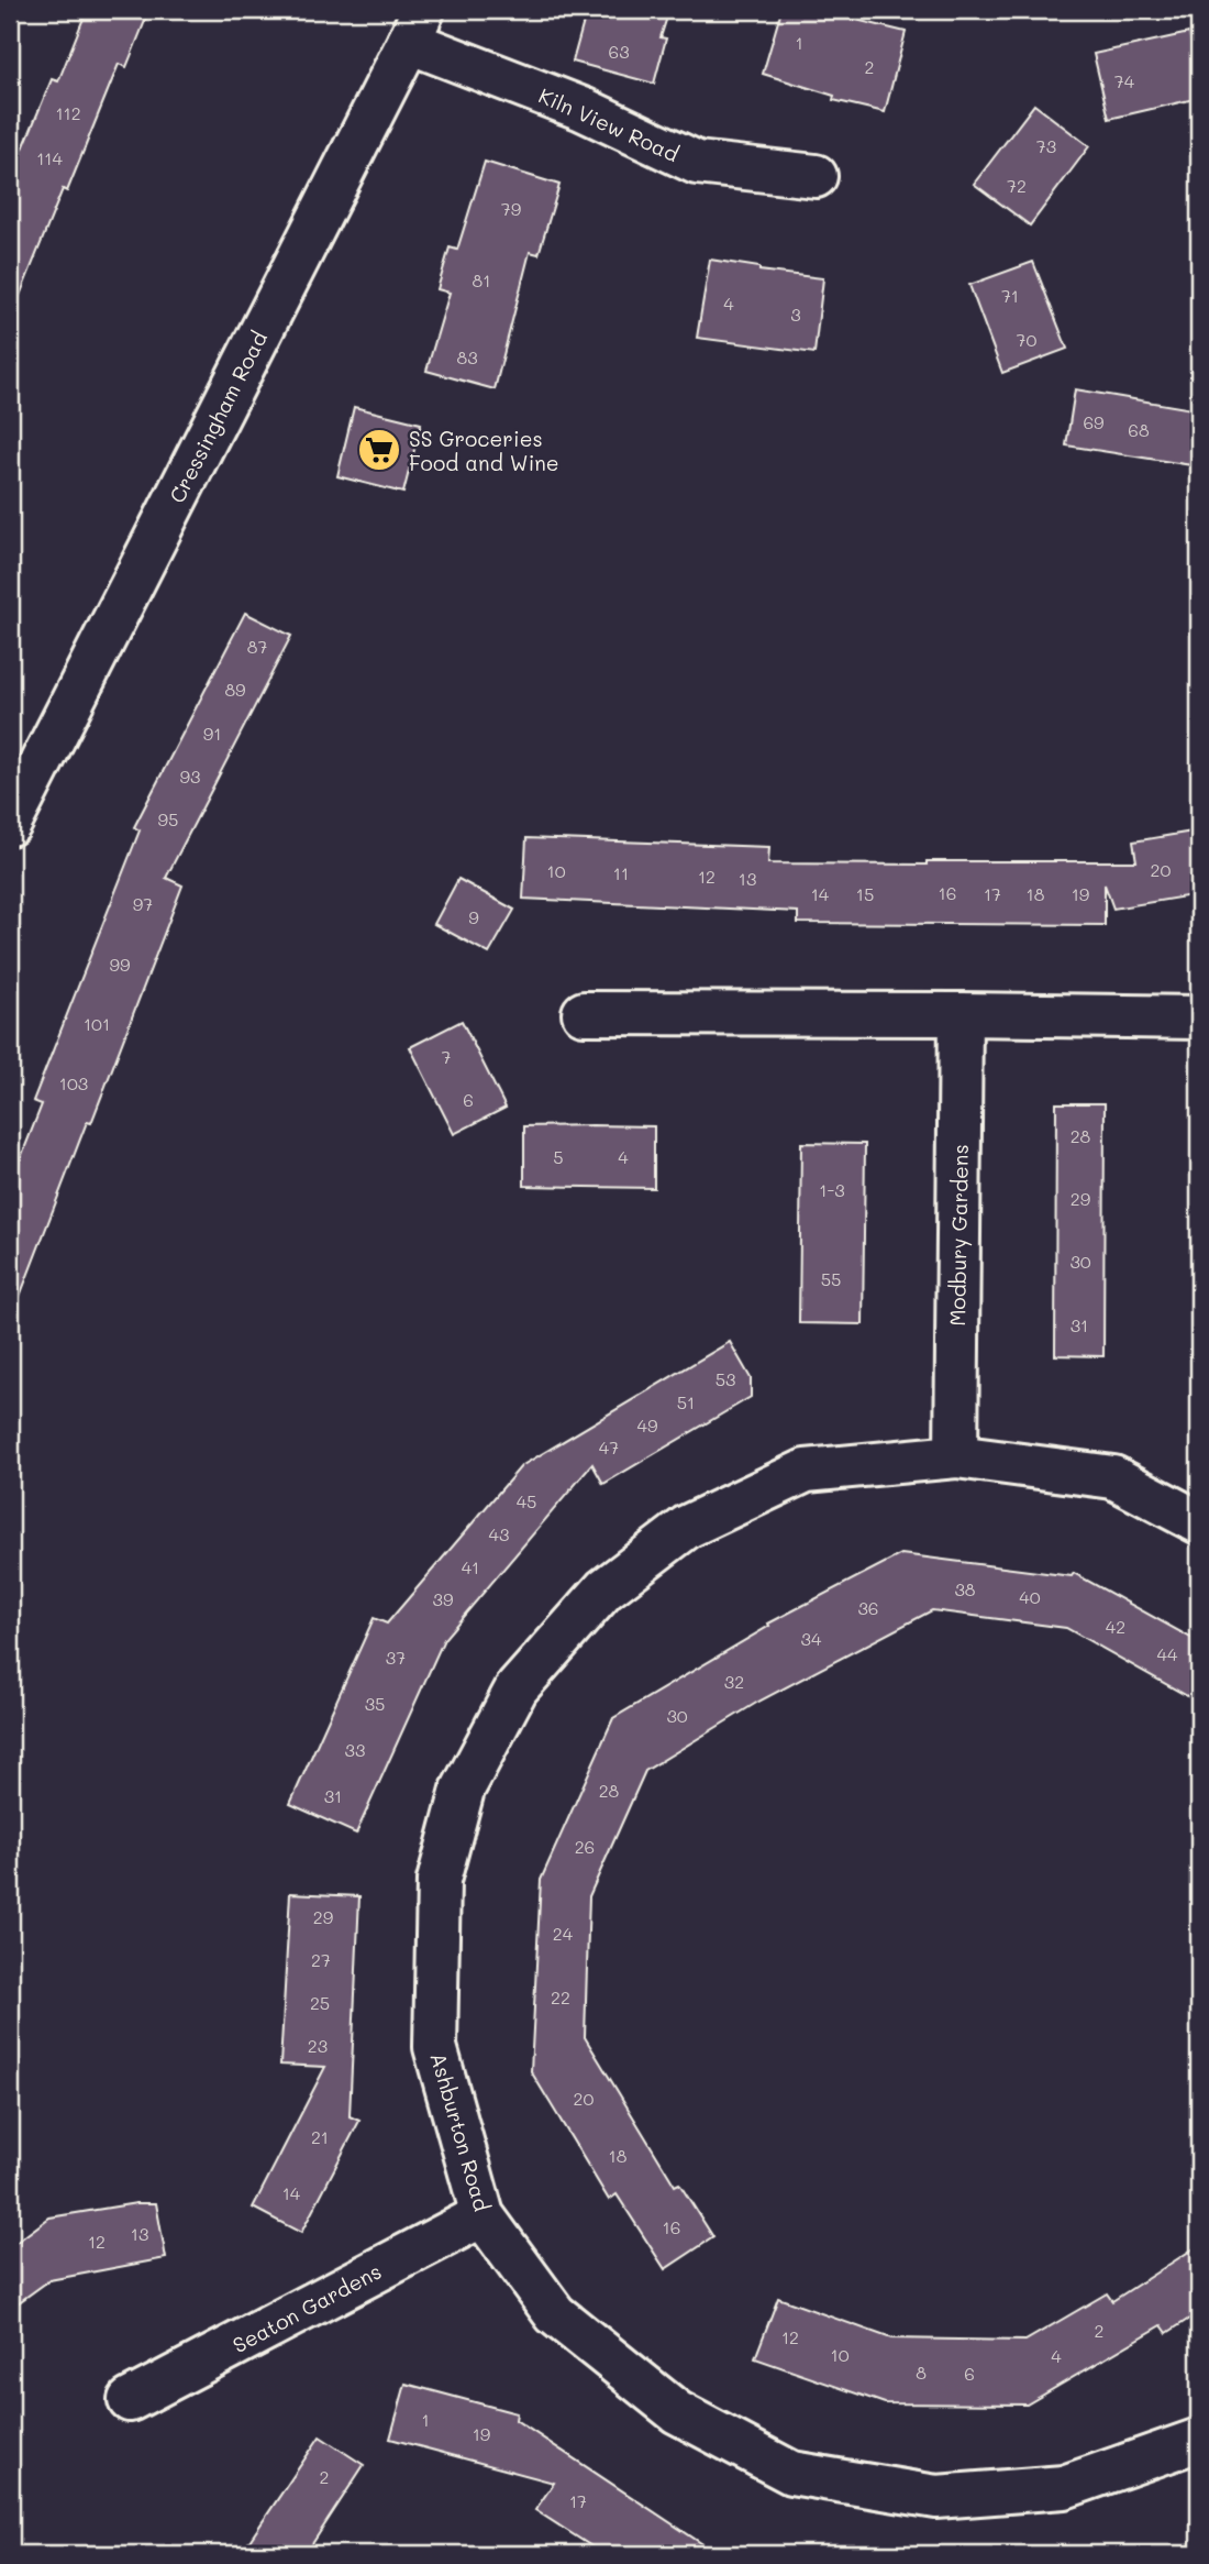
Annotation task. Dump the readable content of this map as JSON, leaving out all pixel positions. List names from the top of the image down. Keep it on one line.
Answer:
{"streets":{"street":["Kiln View Road","Cressingham Road","Modbury Gardens","Ashburton Road","Seaton Gardens"]},"crossings":[["Kiln View Road","Cressingham Road"],["Modbury Gardens","Ashburton Road"],["Ashburton Road","Seaton Gardens"]],"places":{"supermarket":["SS Groceries Food and Wine"]},"house_numbers":["1","63","2","74","112","73","114","72","79","81","71","4","3","70","83","69","68","87","89","91","93","95","20","10","11","12","13","16","14","15","17","18","19","97","9","99","101","7","103","6","28","5","4","1-3","29","30","55","31","53","51","49","47","45","43","41","38","40","39","36","42","34","44","37","32","35","30","33","28","31","26","29","24","27","22","25","23","20","21","18","14","16","13","12","2","12","10","4","8","6","1","19","2","17"]}
